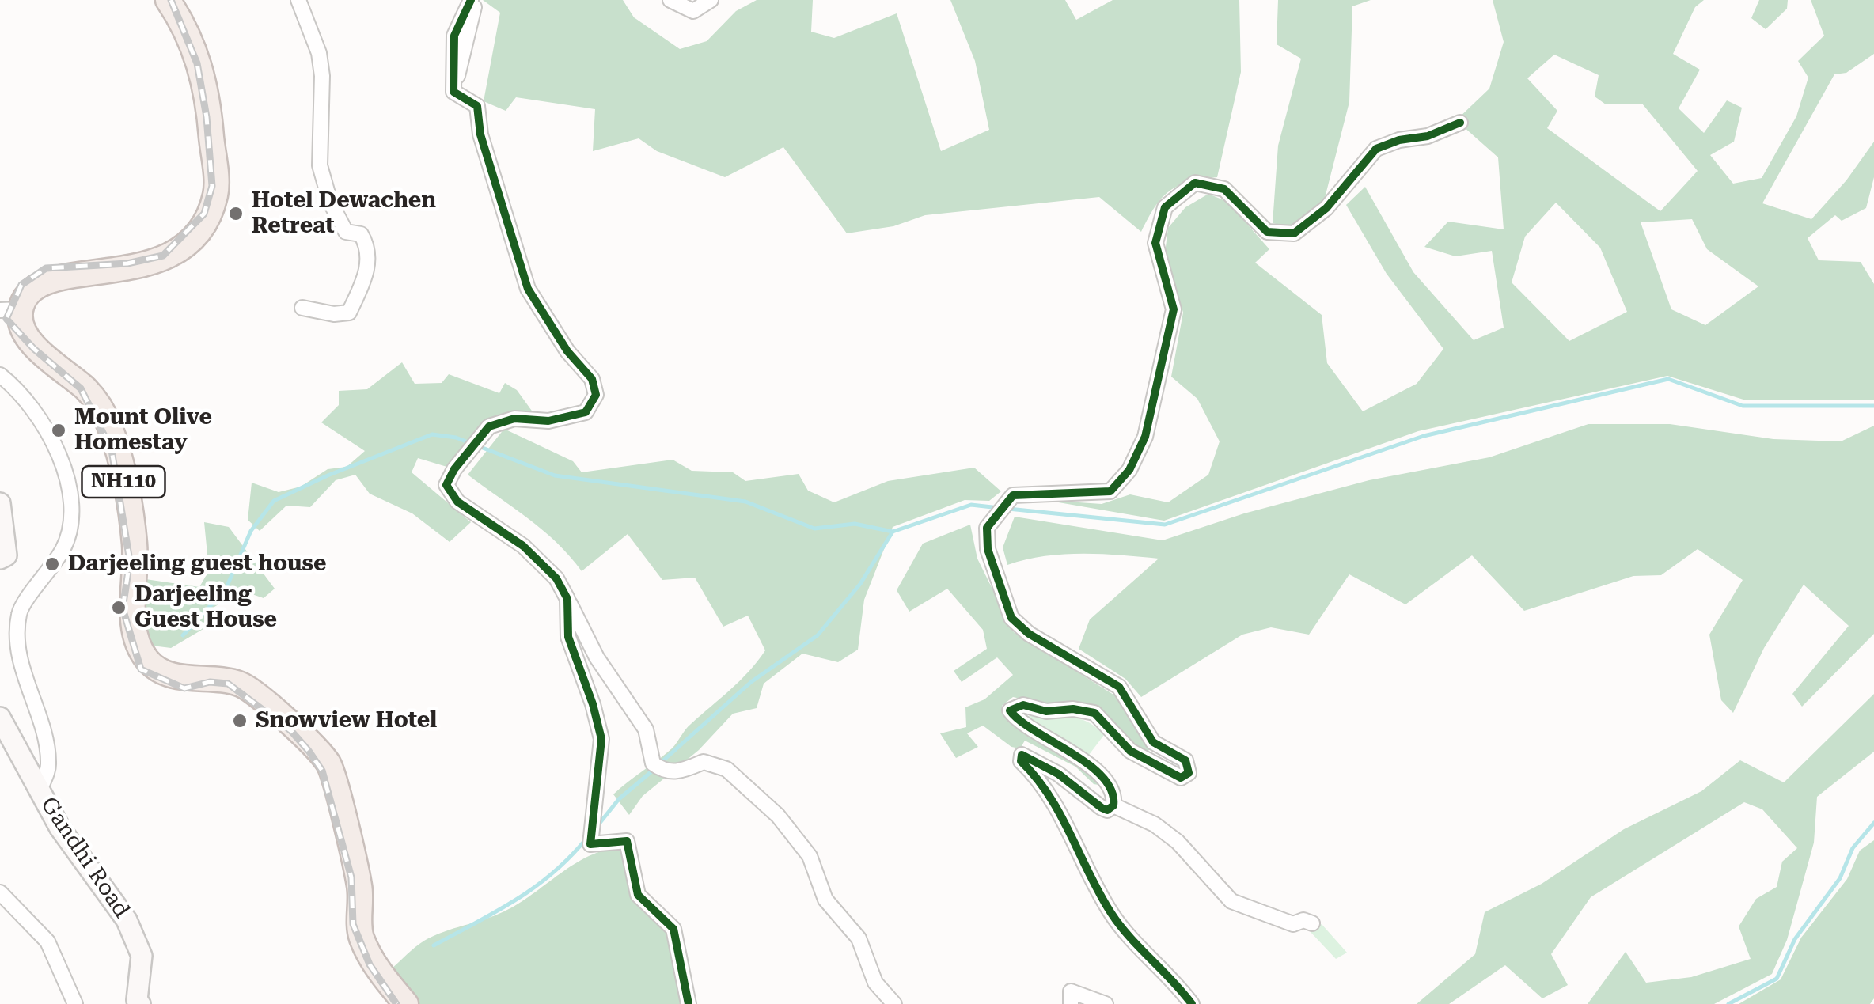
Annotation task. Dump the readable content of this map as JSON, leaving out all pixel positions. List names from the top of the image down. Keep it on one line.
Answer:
{"streets":{"highway":["NH110"],"main road":["Gandhi Road"]},"places":["Hotel Dewachen Retreat","Mount Olive Homestay","Darjeeling guest house","Darjeeling Guest House","Snowview Hotel"]}
